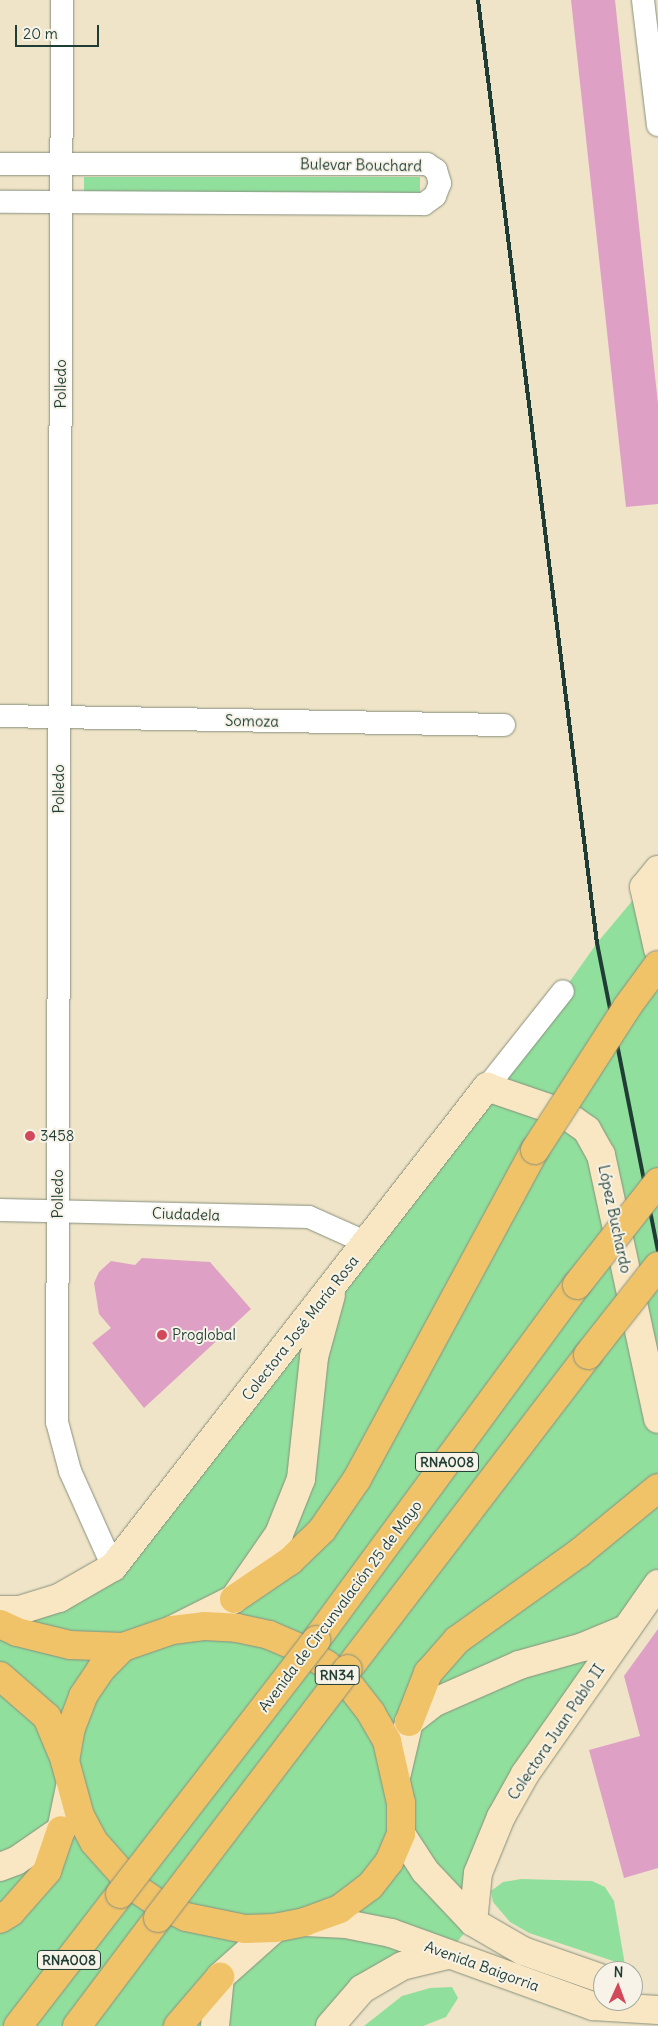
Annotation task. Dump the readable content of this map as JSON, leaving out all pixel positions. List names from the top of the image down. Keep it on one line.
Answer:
{"streets":{"highway":["RNA008","Avenida de Circunvalación 25 de Mayo","RN34"],"street":["Bulevar Bouchard","Polledo","Somoza","Ciudadela","López Buchardo","Colectora José María Rosa","Colectora Juan Pablo II","Avenida Baigorria"]},"crossings":[["Bulevar Bouchard","Polledo"],["Polledo","Somoza"],["Polledo","Ciudadela"],["Polledo","Colectora José María Rosa"],["Ciudadela","Colectora José María Rosa"],["López Buchardo","Colectora José María Rosa"],["RN34","Avenida Baigorria"],["Colectora Juan Pablo II","Avenida Baigorria"]],"places":["3458","Proglobal"],"scale_bar":"20 m","north":"top"}
